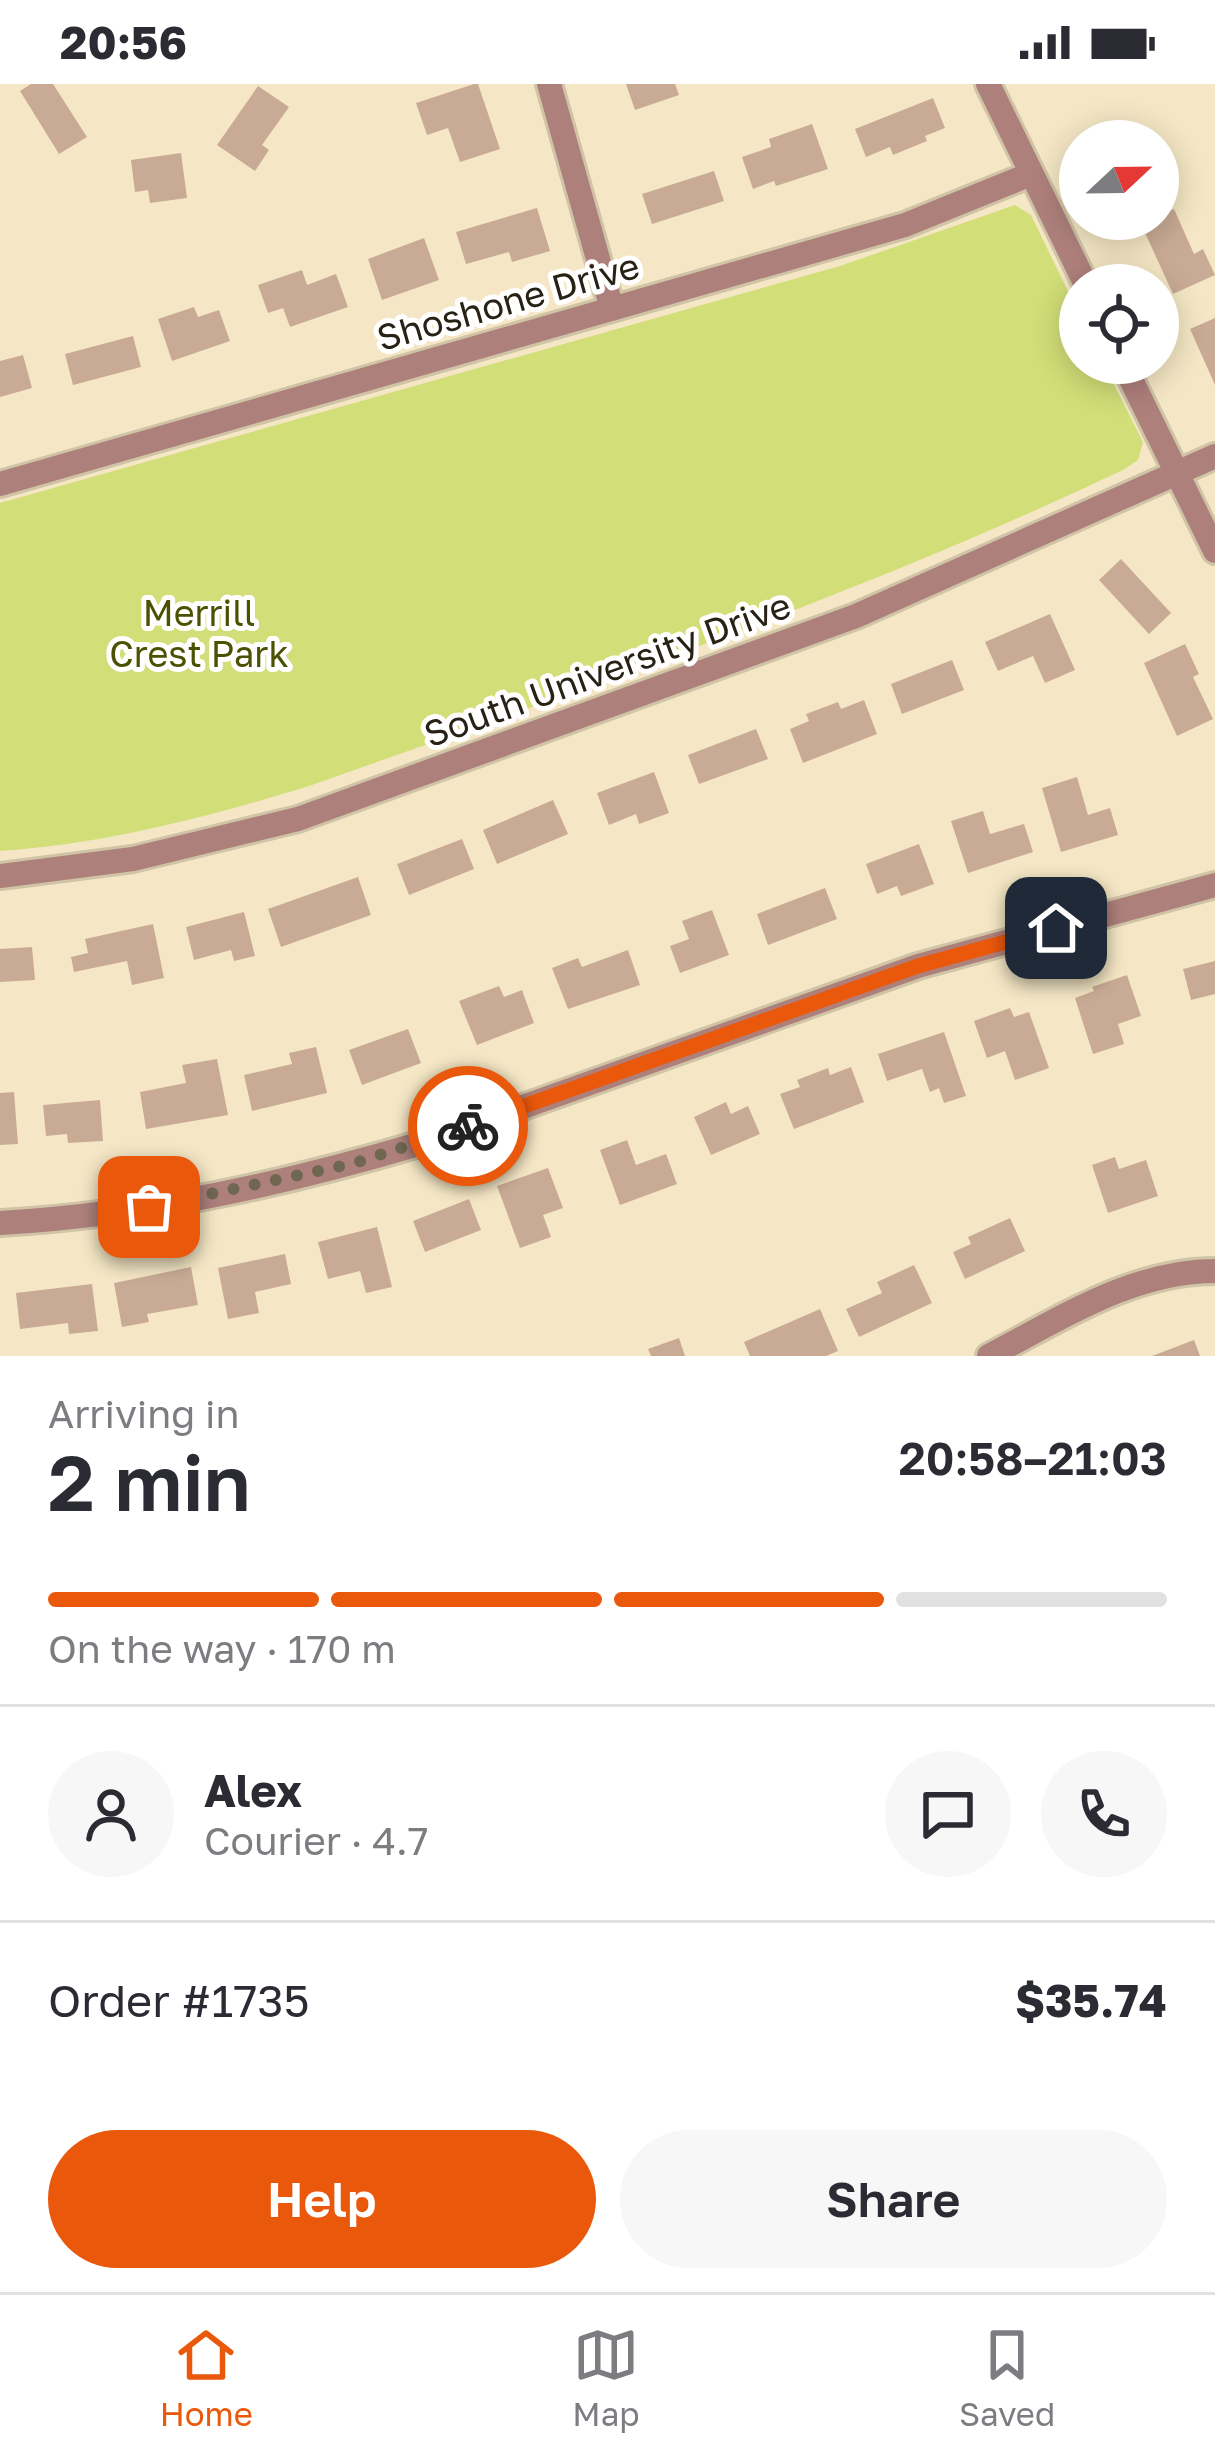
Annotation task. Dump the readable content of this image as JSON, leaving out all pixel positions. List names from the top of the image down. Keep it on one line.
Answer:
{"streets":{"street":["Shoshone Drive","South University Drive"]},"parks":["Merrill Crest Park"],"north":"right","page":{"status":"20:56","heading":["2 min","Arriving in","20:58–21:03"],"panel":["Alex","Courier · 4.7","Order #1735","$35.74"],"bar":"On the way · 170 m","buttons":["Help","Share"],"tabs":["Home","Map","Saved"]}}
